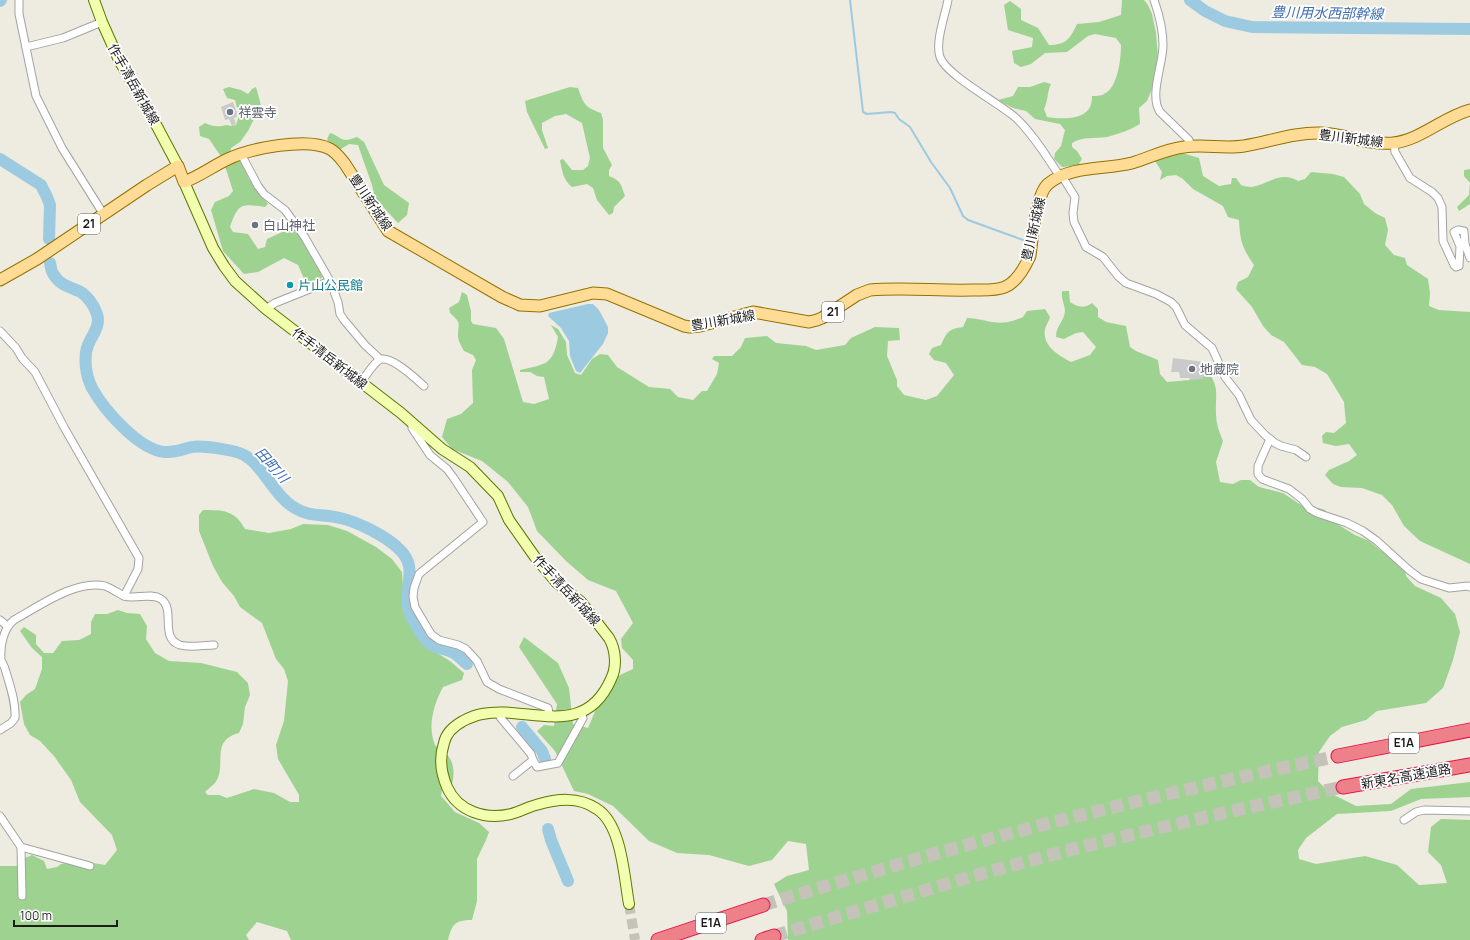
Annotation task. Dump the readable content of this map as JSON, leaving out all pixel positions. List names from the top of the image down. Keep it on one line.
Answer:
{"streets":{"highway":["E1A","新東名高速道路"],"main road":["作手清岳新城線","豊川新城線","21"]},"crossings":[["作手清岳新城線","豊川新城線"],["作手清岳新城線","21"]],"water":["豊川用水西部幹線","田町川"],"places":["祥雲寺","白山神社","片山公民館","地蔵院"],"scale_bar":"100 m"}
